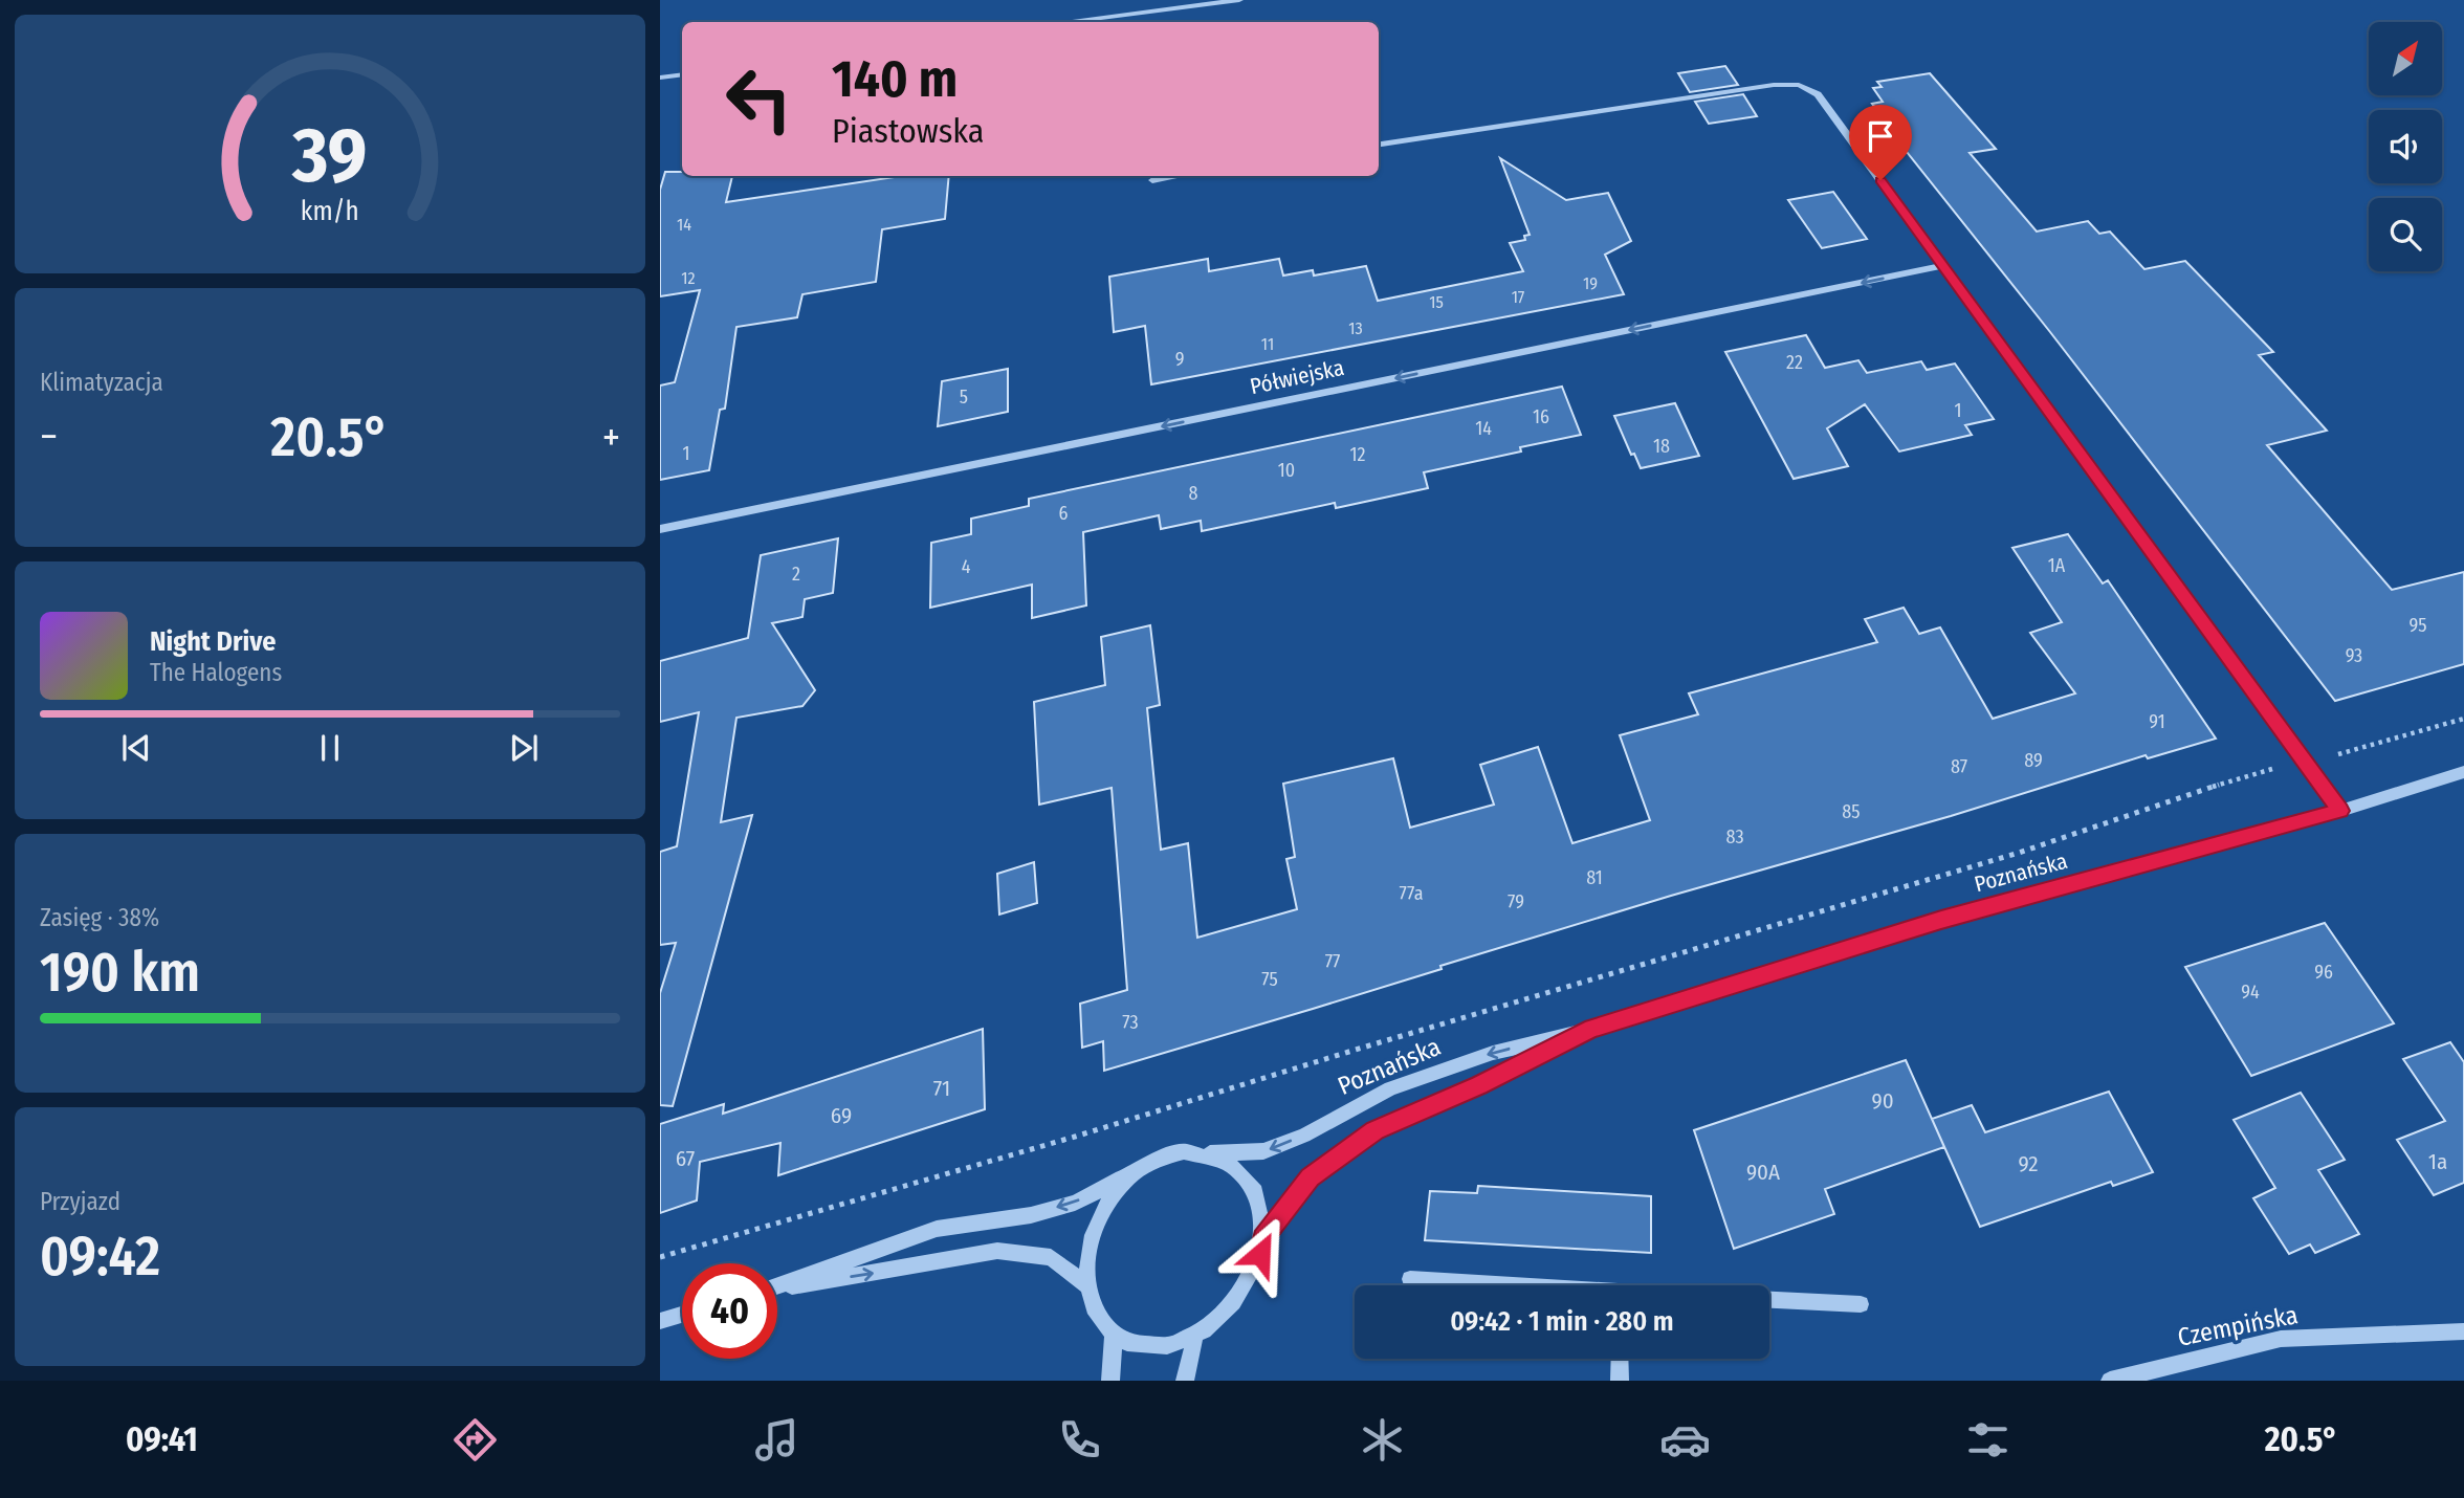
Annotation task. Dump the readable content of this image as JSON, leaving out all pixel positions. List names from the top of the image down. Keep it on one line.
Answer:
{"streets":{"street":["Półwiejska","Poznańska","Czempińska"]},"one_way":["Półwiejska"],"house_numbers":["14","12","19","17","15","13","11","9","22","5","1","16","14","18","1","12","10","8","6","1A","4","2","95","93","91","89","87","85","83","81","77a","79","77","96","75","94","73","71","90","69","67","1a","92","90A"],"north":"top right","page":{"turn":["140 m","Piastowska"],"tile":["Klimatyzacja",["Zasięg · 38%","190 km"],["Przyjazd","09:42"]],"heat":["−","20.5°","+"],"song":["Night Drive","The Halogens"],"limit":"40","trip":"09:42 · 1 min · 280 m","tabs":["09:41","20.5°"],"gauge":["39","km/h"]}}
